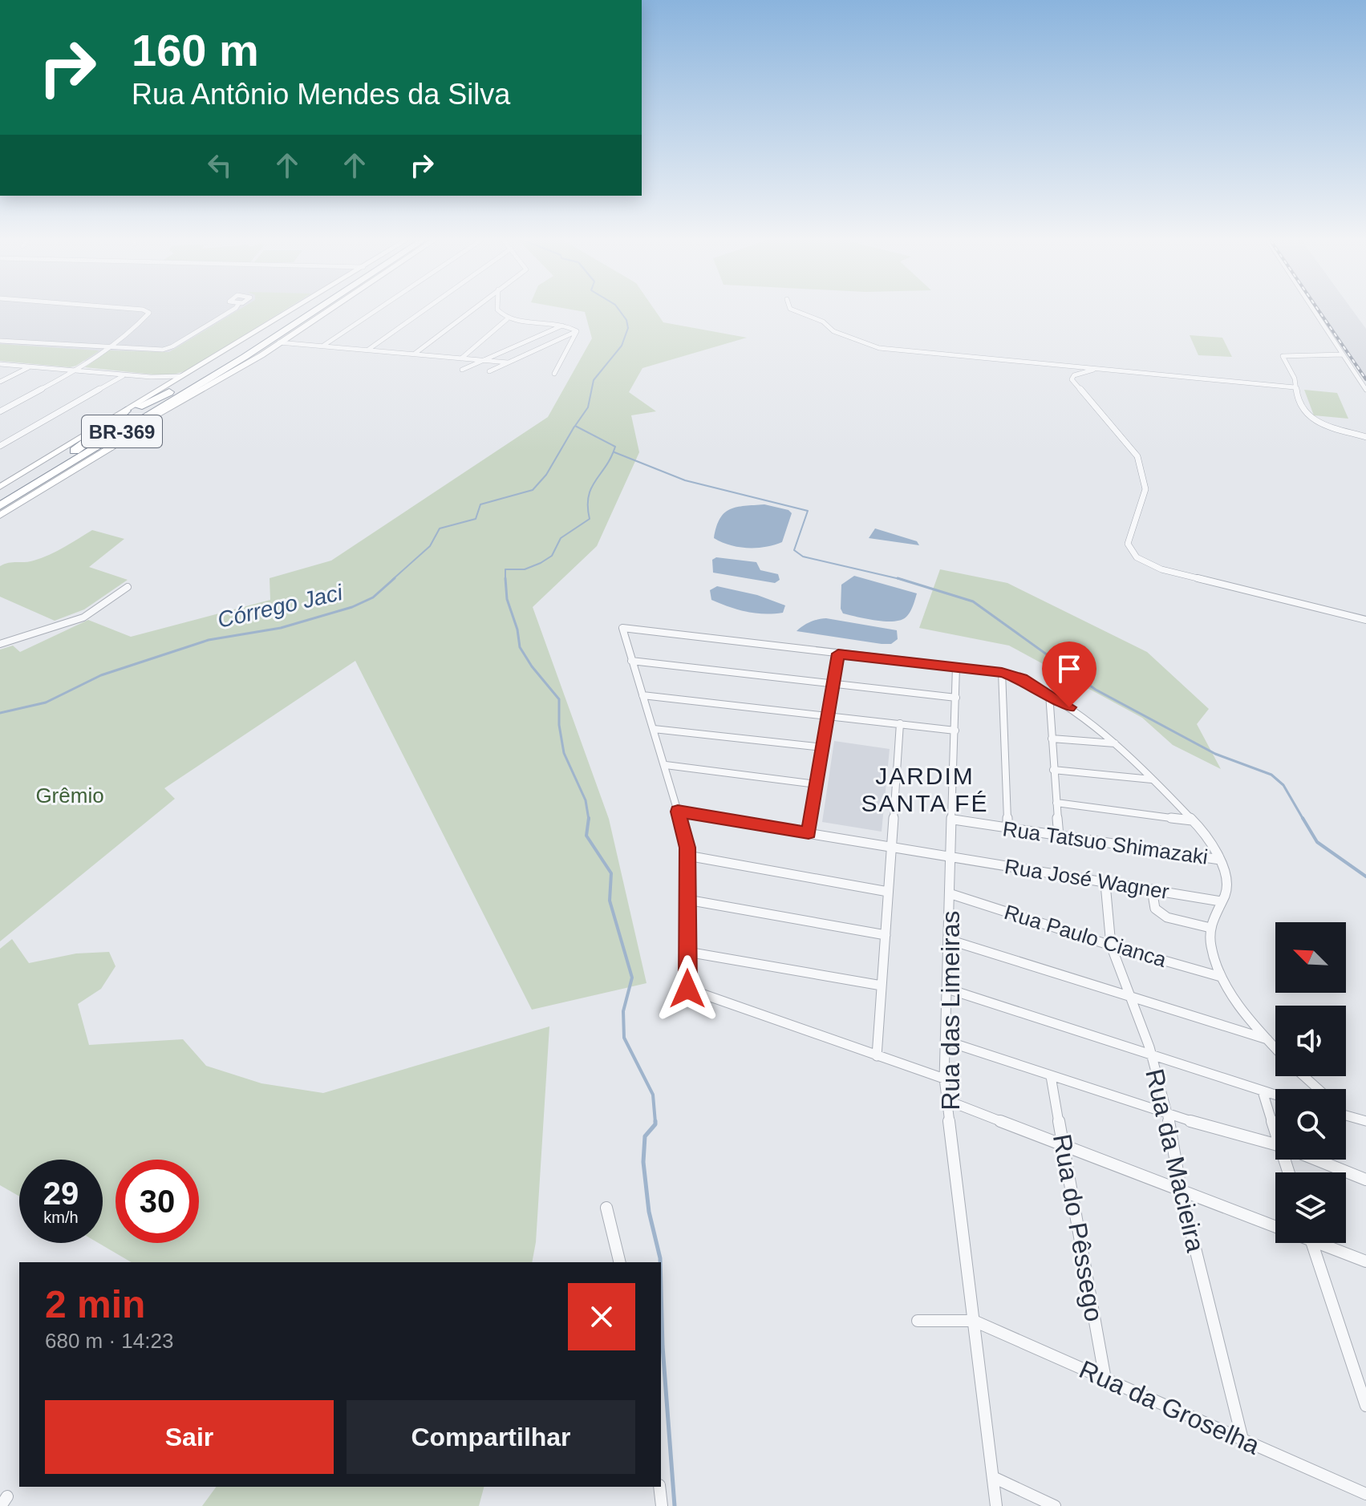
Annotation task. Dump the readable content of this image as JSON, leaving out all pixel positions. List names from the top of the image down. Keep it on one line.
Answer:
{"streets":{"highway":["BR-369"],"street":["Rua Tatsuo Shimazaki","Rua José Wagner","Rua Paulo Cianca","Rua das Limeiras","Rua da Macieira","Rua do Pêssego","Rua da Groselha"]},"crossings":[["Rua Tatsuo Shimazaki","Rua das Limeiras"],["Rua José Wagner","Rua das Limeiras"],["Rua José Wagner","Rua da Macieira"],["Rua Paulo Cianca","Rua das Limeiras"],["Rua Paulo Cianca","Rua da Macieira"],["Rua das Limeiras","Rua da Groselha"],["Rua da Macieira","Rua da Groselha"],["Rua do Pêssego","Rua da Groselha"]],"districts":["JARDIM SANTA FÉ"],"water":["Córrego Jaci"],"parks":["Grêmio"],"north":"top left","page":{"turn":["160 m","Rua Antônio Mendes da Silva"],"speed":"29 km/h","limit":"30","heading":["2 min","680 m · 14:23"],"buttons":["Sair","Compartilhar"]}}
